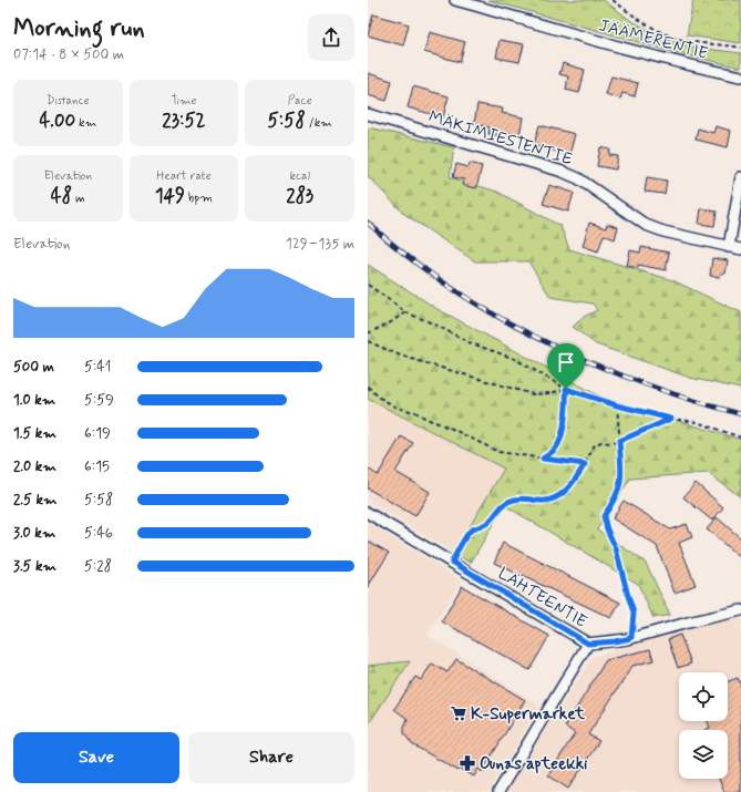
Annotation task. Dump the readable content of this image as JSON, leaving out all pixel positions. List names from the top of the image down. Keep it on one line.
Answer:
{"streets":{"street":["JÄÄMERENTIE","MÄKIMIESTENTIE","LÄHTEENTIE"]},"places":{"supermarket":["K-Supermarket"],"pharmacy":["Ounas apteekki"]},"page":{"heading":["Morning run","07:14 · 8 × 500 m"],"stats":[["Distance","4.00 km"],["Time","23:52"],["Pace","5:58 /km"],["Elevation","48 m"],["Heart rate","149 bpm"],["kcal","283"]],"chart":["Elevation","129–135 m"],"list":[{"name":"500 m","note":"5:41"},{"name":"1.0 km","note":"5:59"},{"name":"1.5 km","note":"6:19"},{"name":"2.0 km","note":"6:15"},{"name":"2.5 km","note":"5:58"},{"name":"3.0 km","note":"5:46"},{"name":"3.5 km","note":"5:28"}],"buttons":["Save","Share"]}}
